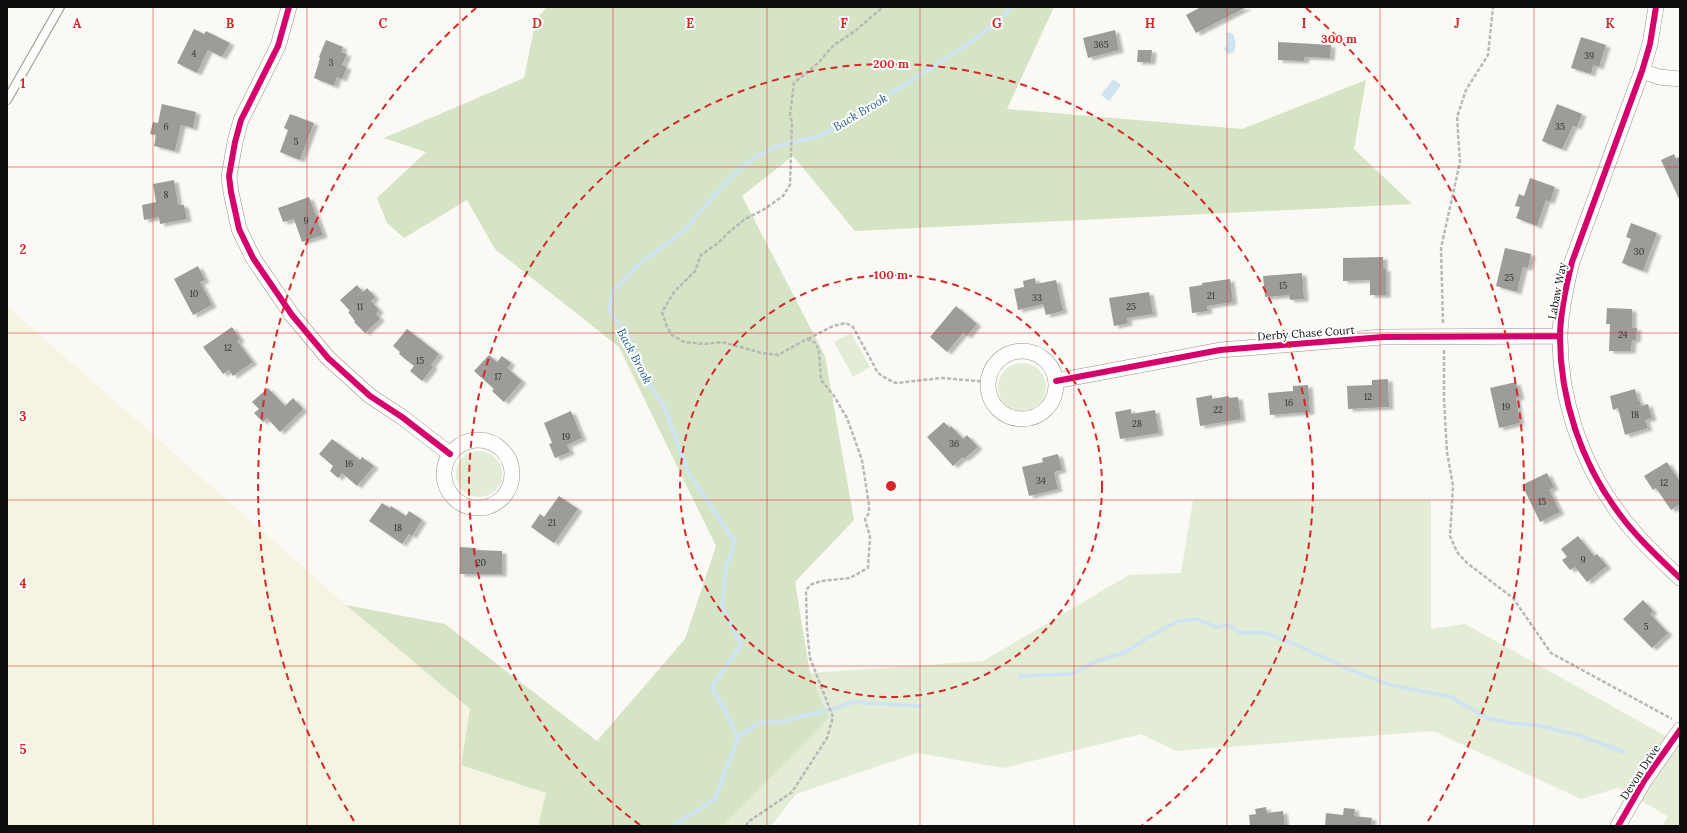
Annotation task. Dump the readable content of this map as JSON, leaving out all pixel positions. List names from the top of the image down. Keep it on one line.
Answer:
{"streets":{"street":["Labaw Way","Derby Chase Court","Devon Drive"]},"crossings":[["Labaw Way","Derby Chase Court"]],"water":["Back Brook"],"house_numbers":["365","4","39","3","6","35","5","8","9","30","25","15","10","21","33","11","25","24","12","15","17","12","16","19","22","18","28","19","36","16","34","12","15","21","18","9","20","5"],"grid":{"columns":["A","B","C","D","E","F","G","H","I","J","K"],"rows":["1","2","3","4","5"]},"rings":["300 m","200 m","100 m"]}
